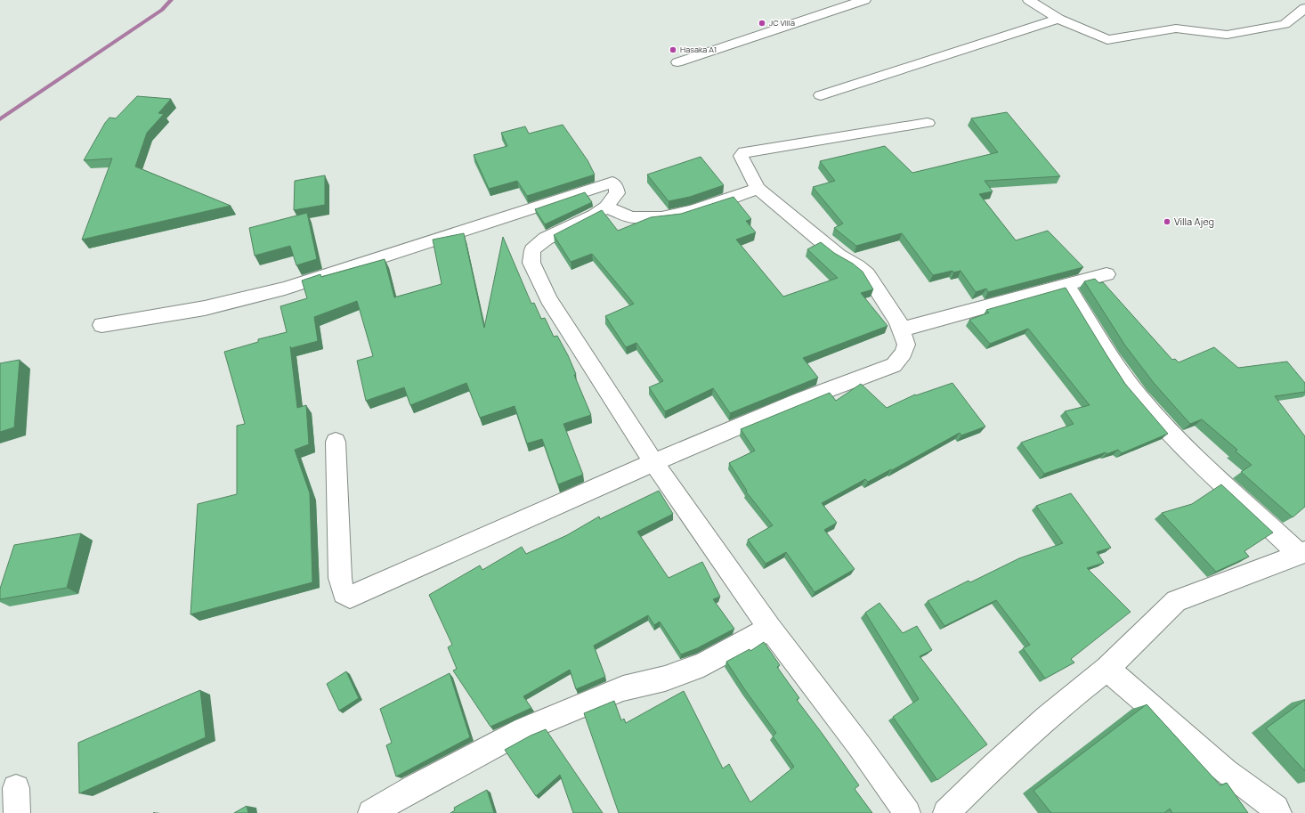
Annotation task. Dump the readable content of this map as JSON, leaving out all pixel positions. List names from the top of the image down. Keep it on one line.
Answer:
{"places":["JC Villa","Hasaka A1","Villa Ajeg"]}
